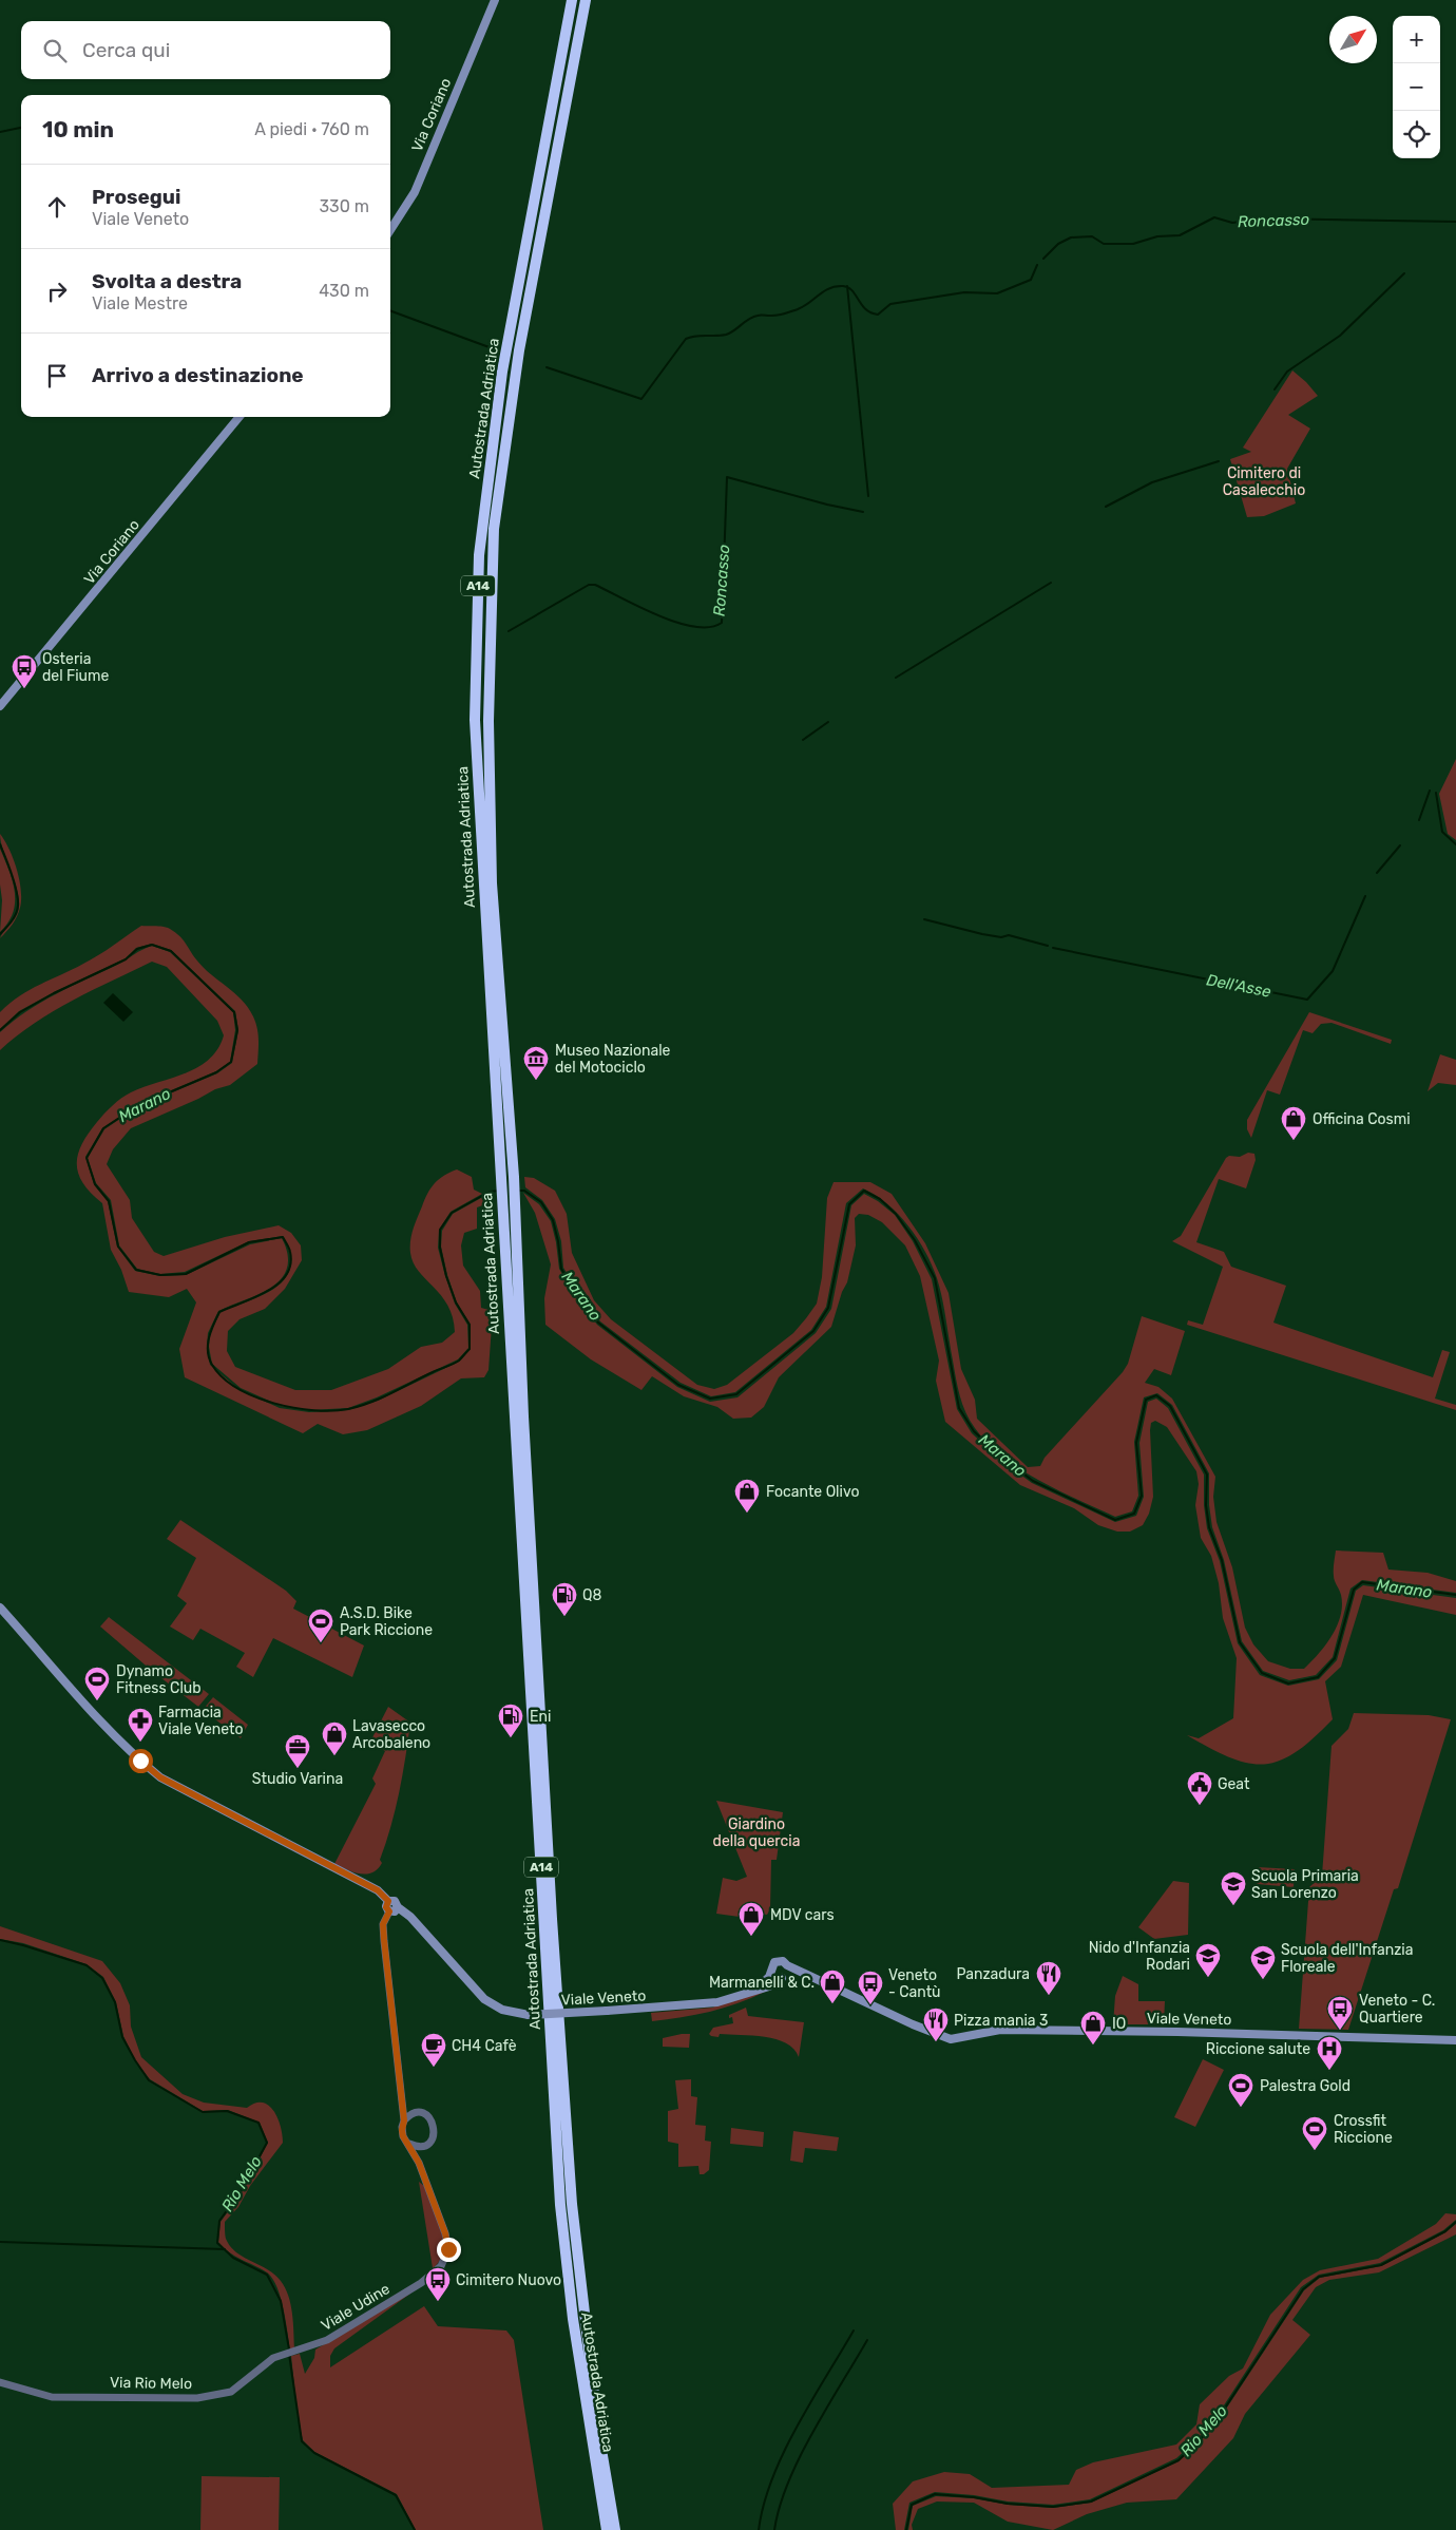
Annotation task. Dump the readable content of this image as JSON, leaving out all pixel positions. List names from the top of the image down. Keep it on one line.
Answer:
{"streets":{"highway":["Autostrada Adriatica","A14"],"main road":["Via Coriano","Viale Veneto"],"street":["Viale Udine","Via Rio Melo"]},"crossings":[["Viale Udine","Via Rio Melo"]],"water":["Roncasso","Dell'Asse","Marano","Rio Melo"],"parks":["Cimitero di Casalecchio","Giardino della quercia"],"places":{"bus stop":["Osteria del Fiume","Veneto - Cantù","Veneto - C. Quartiere","Cimitero Nuovo"],"museum":["Museo Nazionale del Motociclo"],"shop":["Officina Cosmi","Focante Olivo","Lavasecco Arcobaleno","MDV cars","Marmanelli & C.","IO"],"fuel station":["Q8","Eni"],"sports":["A.S.D. Bike Park Riccione","Dynamo Fitness Club","Palestra Gold","Crossfit Riccione"],"pharmacy":["Farmacia Viale Veneto"],"office":["Studio Varina"],"public building":["Geat"],"school or university":["Scuola Primaria San Lorenzo","Nido d'Infanzia Rodari","Scuola dell'Infanzia Floreale"],"restaurant":["Panzadura","Pizza mania 3"],"cafe":["CH4 Cafè"],"hospital":["Riccione salute"]},"north":"top right","page":{"map_buttons":["+","−"],"search":"Cerca qui","heading":["10 min","A piedi · 760 m"],"list":[["Prosegui","Viale Veneto","330 m"],["Svolta a destra","Viale Mestre","430 m"],"Arrivo a destinazione"]}}
